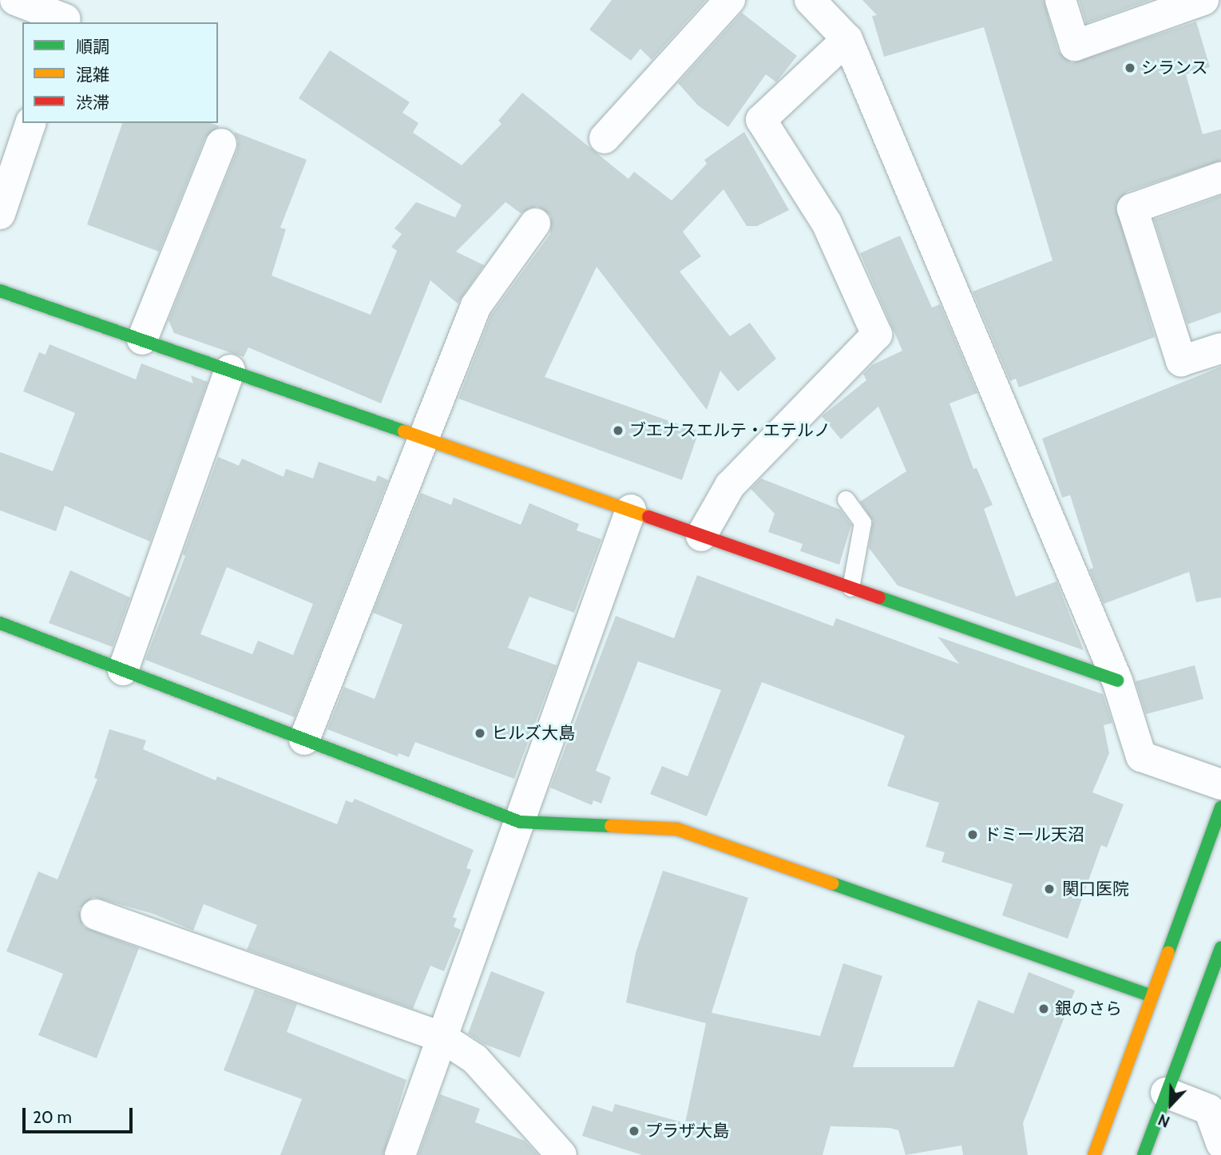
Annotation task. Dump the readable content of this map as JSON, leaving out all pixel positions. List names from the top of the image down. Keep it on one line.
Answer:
{"places":["シランス","ブエナスエルテ・エテルノ","ヒルズ大島","ドミール天沼","関口医院","銀のさら","プラザ大島"],"legend":["順調","混雑","渋滞"],"scale_bar":"20 m","north":"bottom left"}
